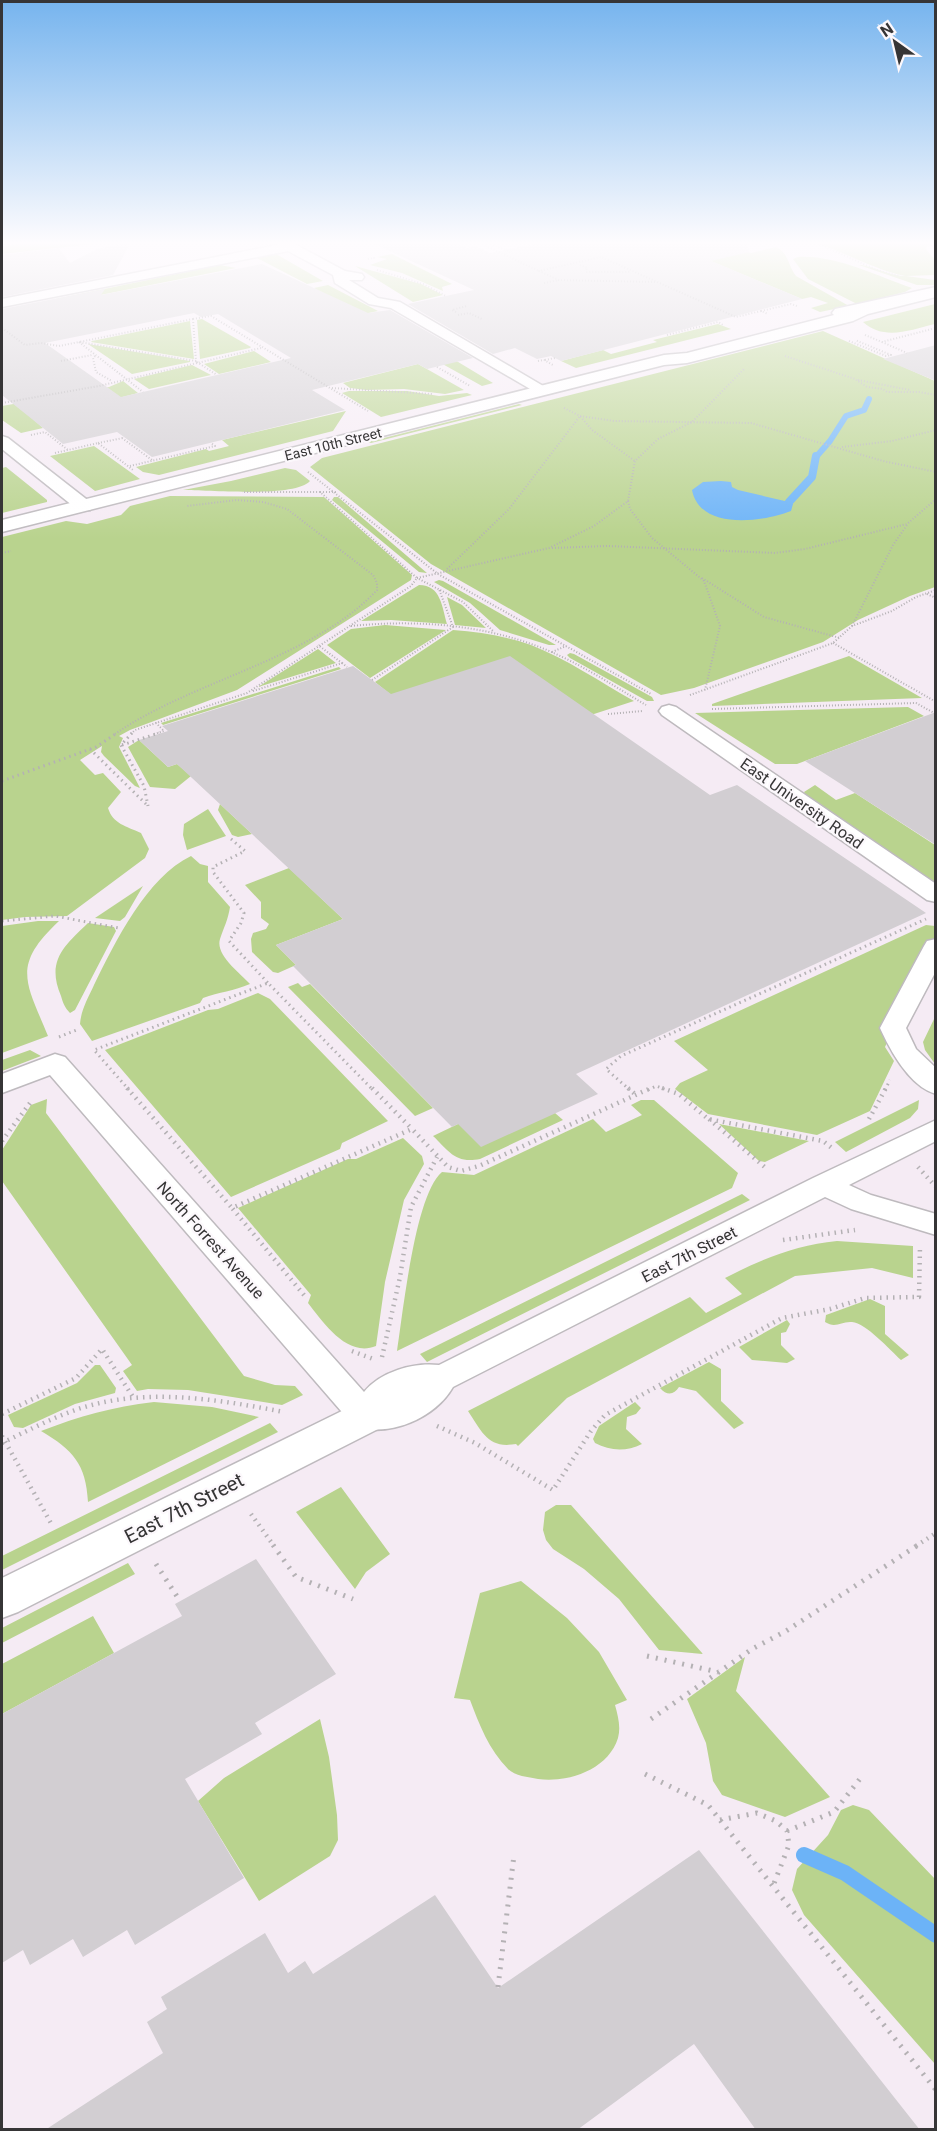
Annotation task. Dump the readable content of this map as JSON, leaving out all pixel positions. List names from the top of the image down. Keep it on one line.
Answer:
{"streets":{"street":["East 10th Street","East University Road","North Forrest Avenue","East 7th Street"]},"crossings":[["North Forrest Avenue","East 7th Street"]],"north":"top left"}
